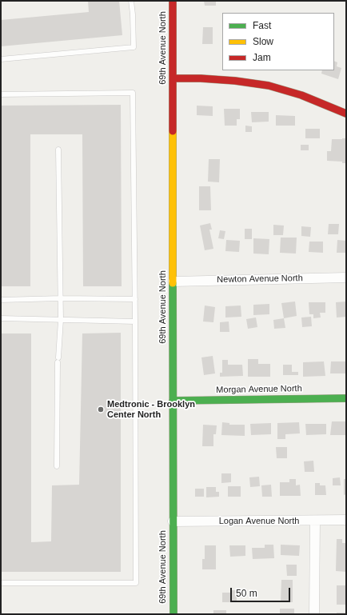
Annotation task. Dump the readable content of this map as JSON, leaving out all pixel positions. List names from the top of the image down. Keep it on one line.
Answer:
{"streets":{"street":["69th Avenue North","Newton Avenue North","Morgan Avenue North","Logan Avenue North"]},"crossings":[["69th Avenue North","Newton Avenue North"],["69th Avenue North","Morgan Avenue North"],["69th Avenue North","Logan Avenue North"]],"places":["Medtronic - Brooklyn Center North"],"legend":["Fast","Slow","Jam"],"scale_bar":"50 m"}
